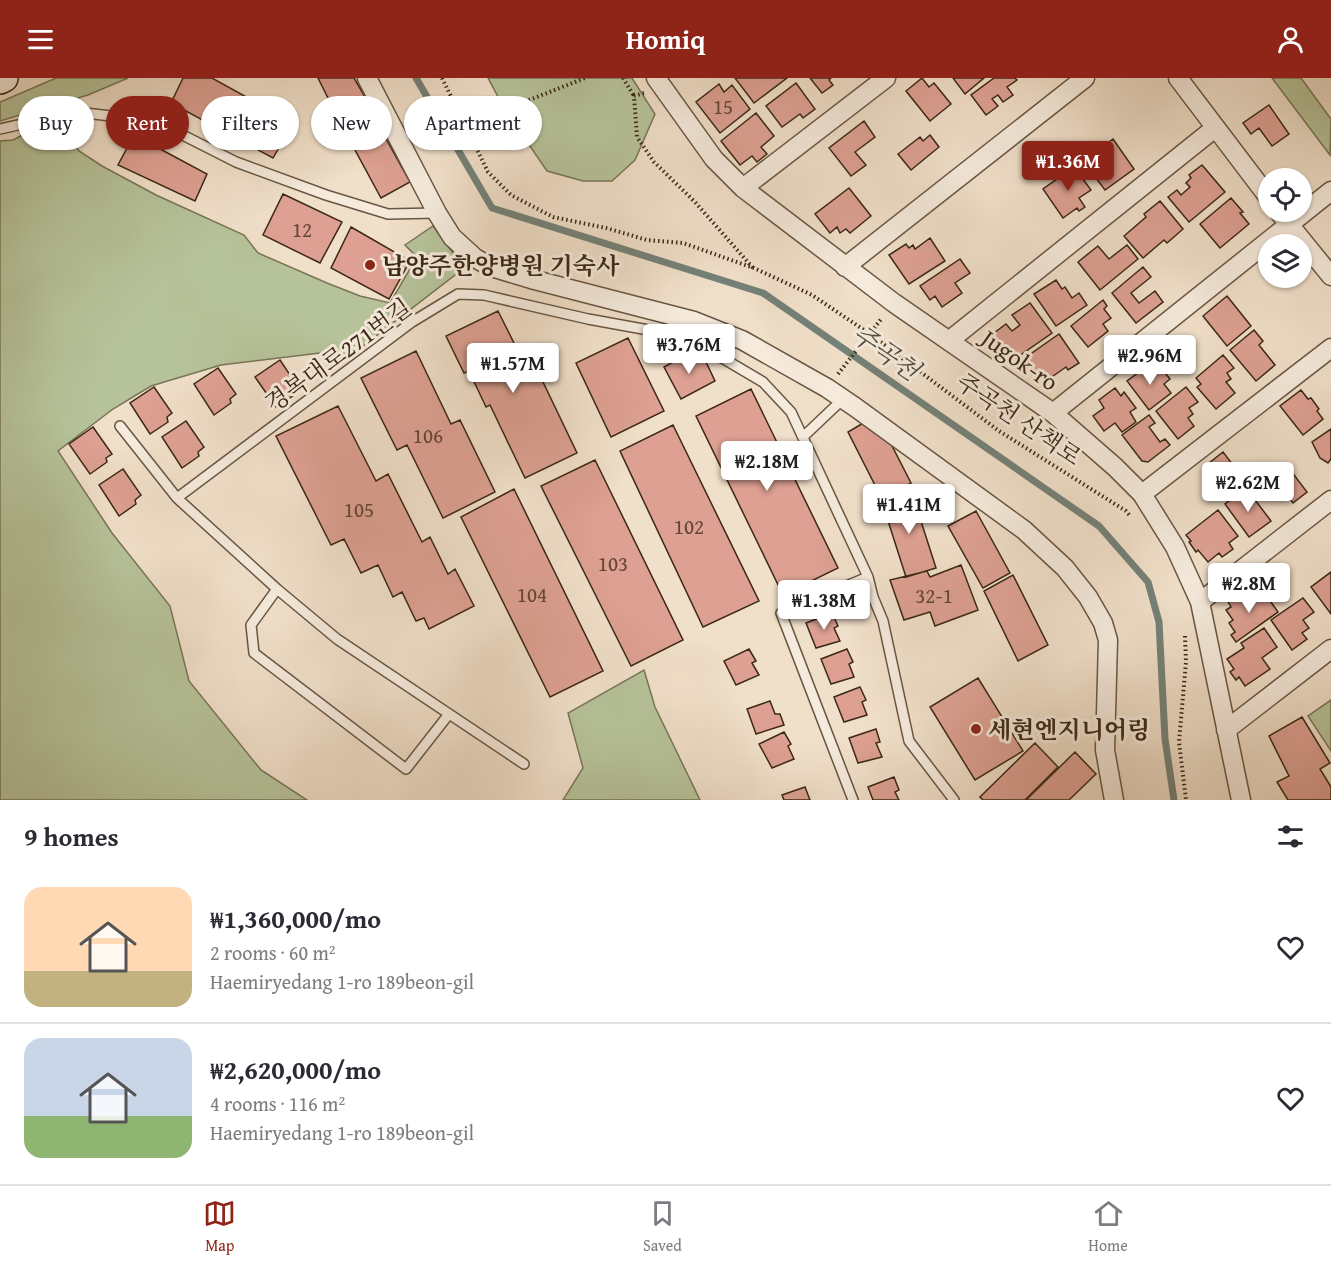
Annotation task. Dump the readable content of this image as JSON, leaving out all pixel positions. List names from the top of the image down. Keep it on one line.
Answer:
{"streets":{"street":["Jugok-ro"],"lane":["경복대로271번길"],"path":["주곡천 산책로"]},"water":["주곡천"],"places":["남양주한양병원 기숙사","세현엔지니어링"],"house_numbers":["15","12","106","105","102","103","104","32-1"],"page":{"header":"Homiq","chip":["Buy","Rent","Filters","New","Apartment"],"price":["₩1.36M","₩3.76M","₩2.96M","₩1.57M","₩2.18M","₩2.62M","₩1.41M","₩2.8M","₩1.38M"],"heading":"9 homes","list":[{"name":"₩1,360,000/mo","note":"2 rooms · 60 m² · Haemiryedang 1-ro 189beon-gil"},{"name":"₩2,620,000/mo","note":"4 rooms · 116 m² · Haemiryedang 1-ro 189beon-gil"}],"tabs":["Map","Saved","Home"]}}
